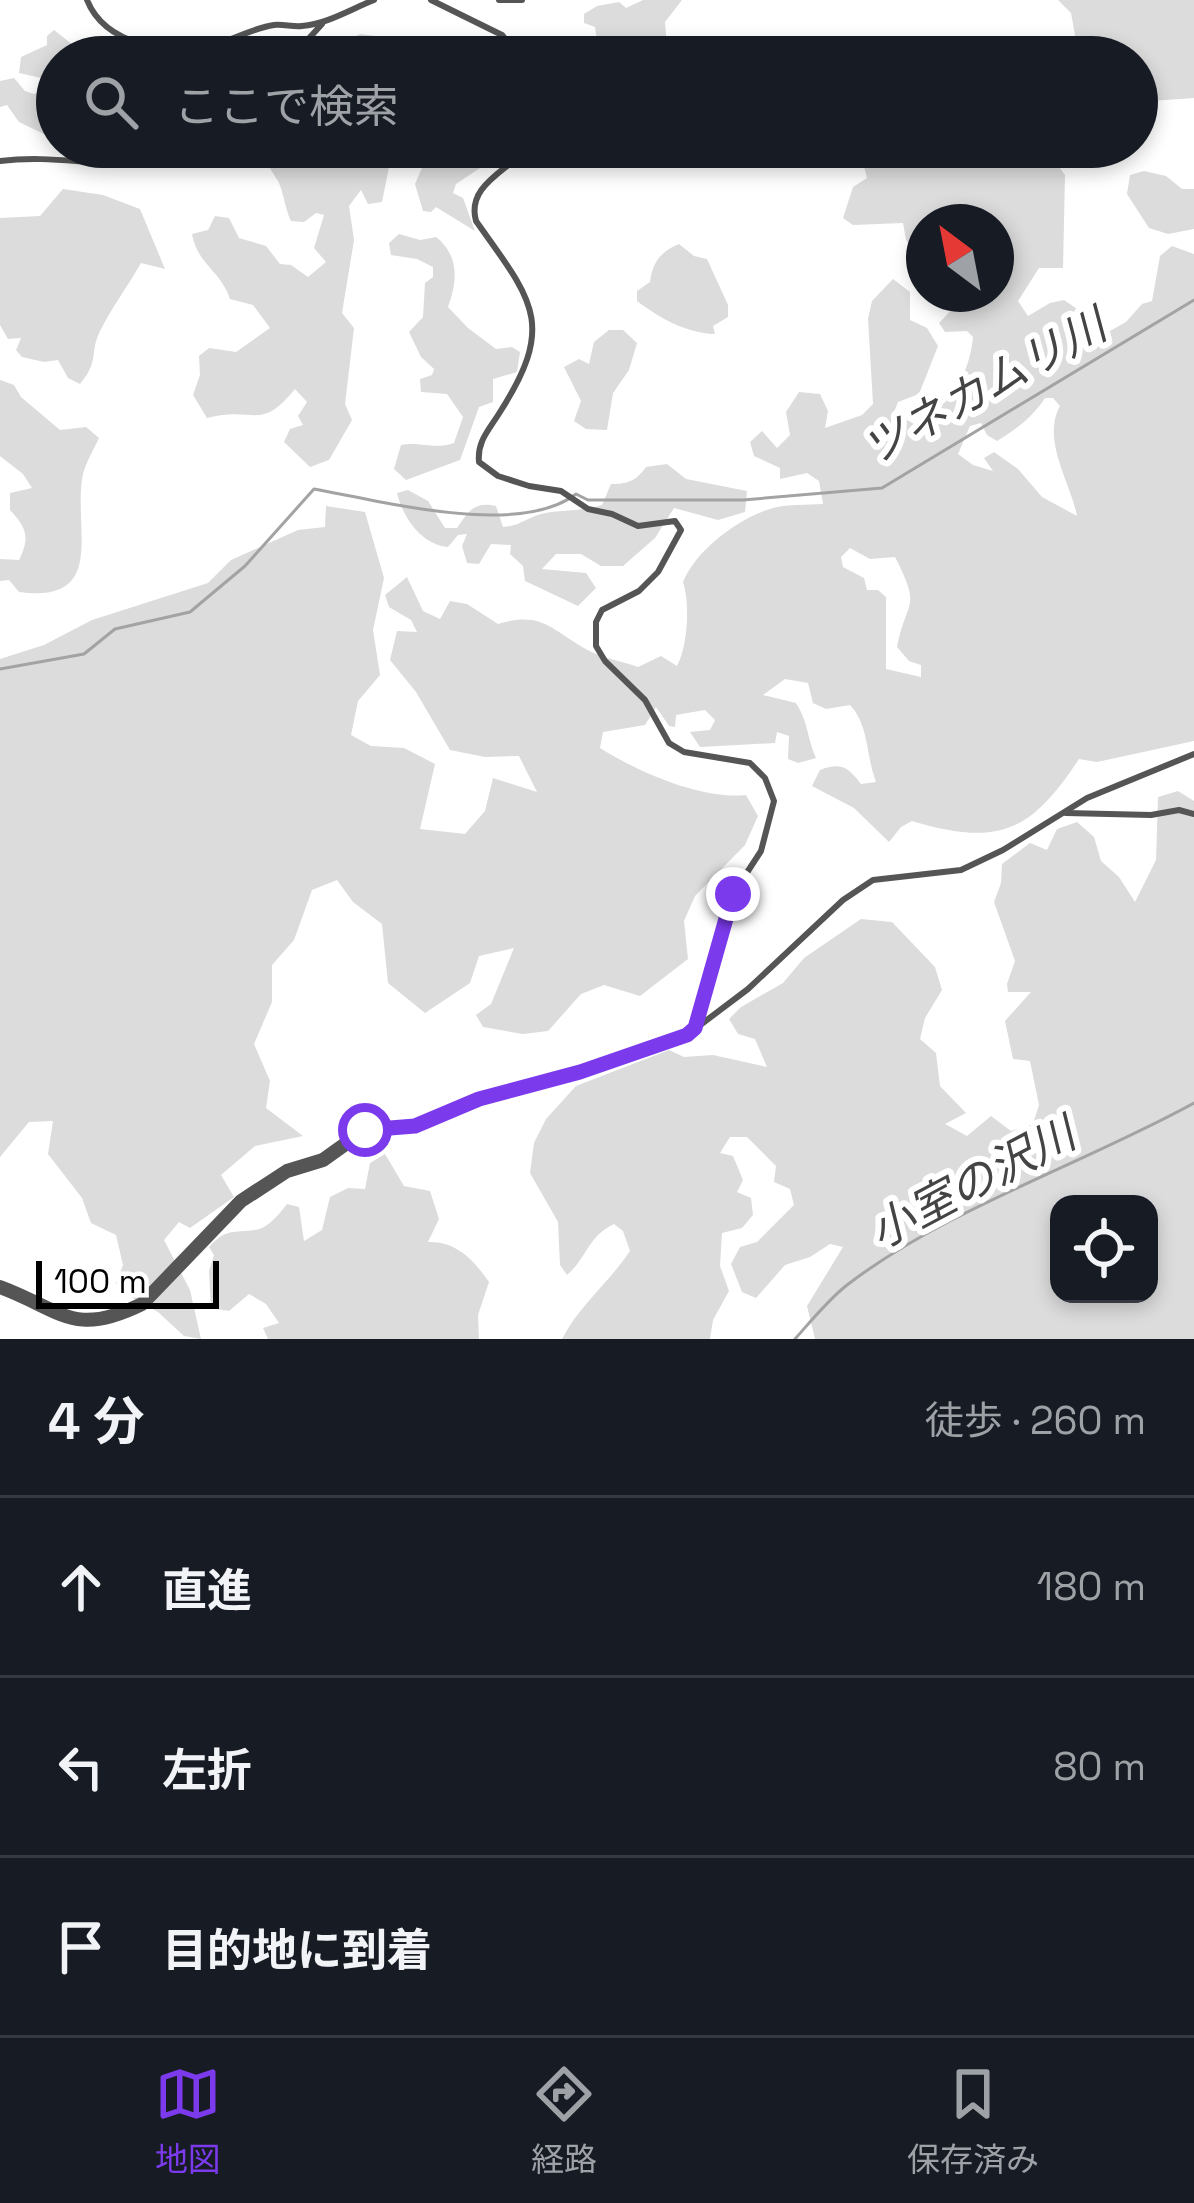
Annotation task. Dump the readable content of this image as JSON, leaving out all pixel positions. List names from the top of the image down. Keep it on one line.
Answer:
{"water":["ツネカムリ川","小室の沢川"],"scale_bar":"100 m","north":"top left","page":{"search":"ここで検索","scale":"100 m","heading":["4 分","徒歩 · 260 m"],"list":[["直進","180 m"],["左折","80 m"],"目的地に到着"],"nav":["地図","経路","保存済み"]}}
